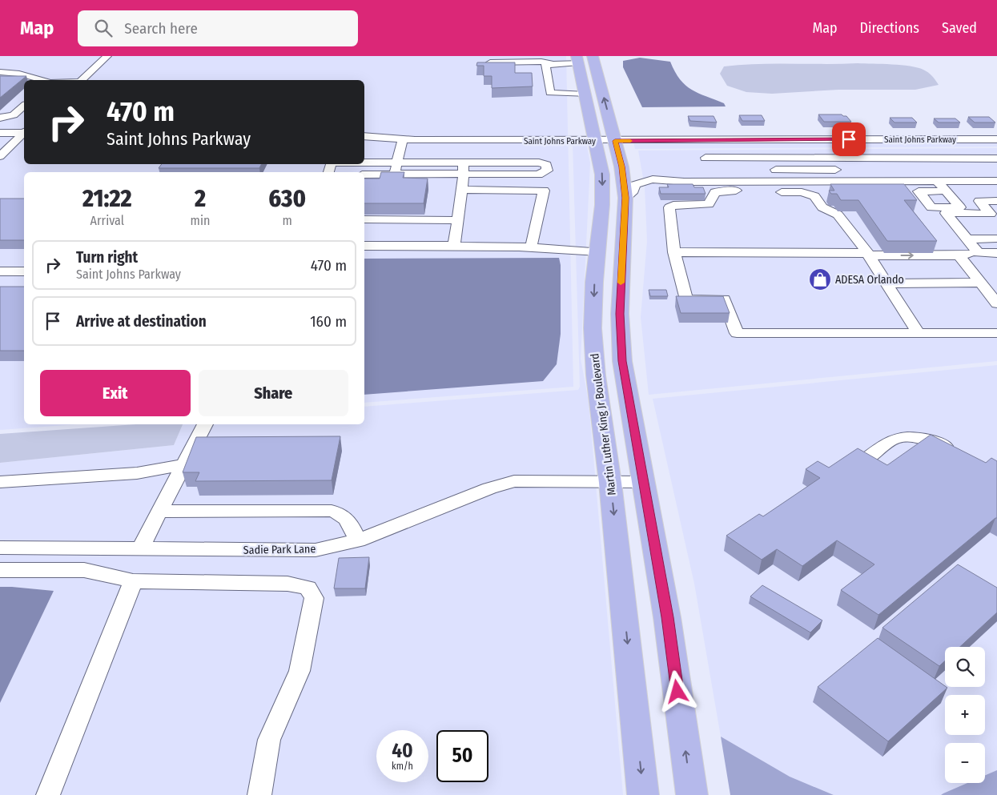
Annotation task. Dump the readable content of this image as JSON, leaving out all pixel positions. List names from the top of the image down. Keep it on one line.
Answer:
{"streets":{"main road":["Martin Luther King Jr Boulevard"],"street":["Saint Johns Parkway","Sadie Park Lane"]},"crossings":[["Saint Johns Parkway","Martin Luther King Jr Boulevard"],["Martin Luther King Jr Boulevard","Sadie Park Lane"]],"places":{"shop":["ADESA Orlando"]},"page":{"header":"Map","search":"Search here","nav":["Map","Directions","Saved"],"turn":["470 m","Saint Johns Parkway"],"eta":["21:22","Arrival","2","min","630","m"],"list":[{"name":"Turn right","note":"Saint Johns Parkway","value":"470 m"},{"name":"Arrive at destination","value":"160 m"}],"buttons":["Exit","Share"],"map_buttons":["+","−"],"speed":"40 km/h","limit":"50"}}
